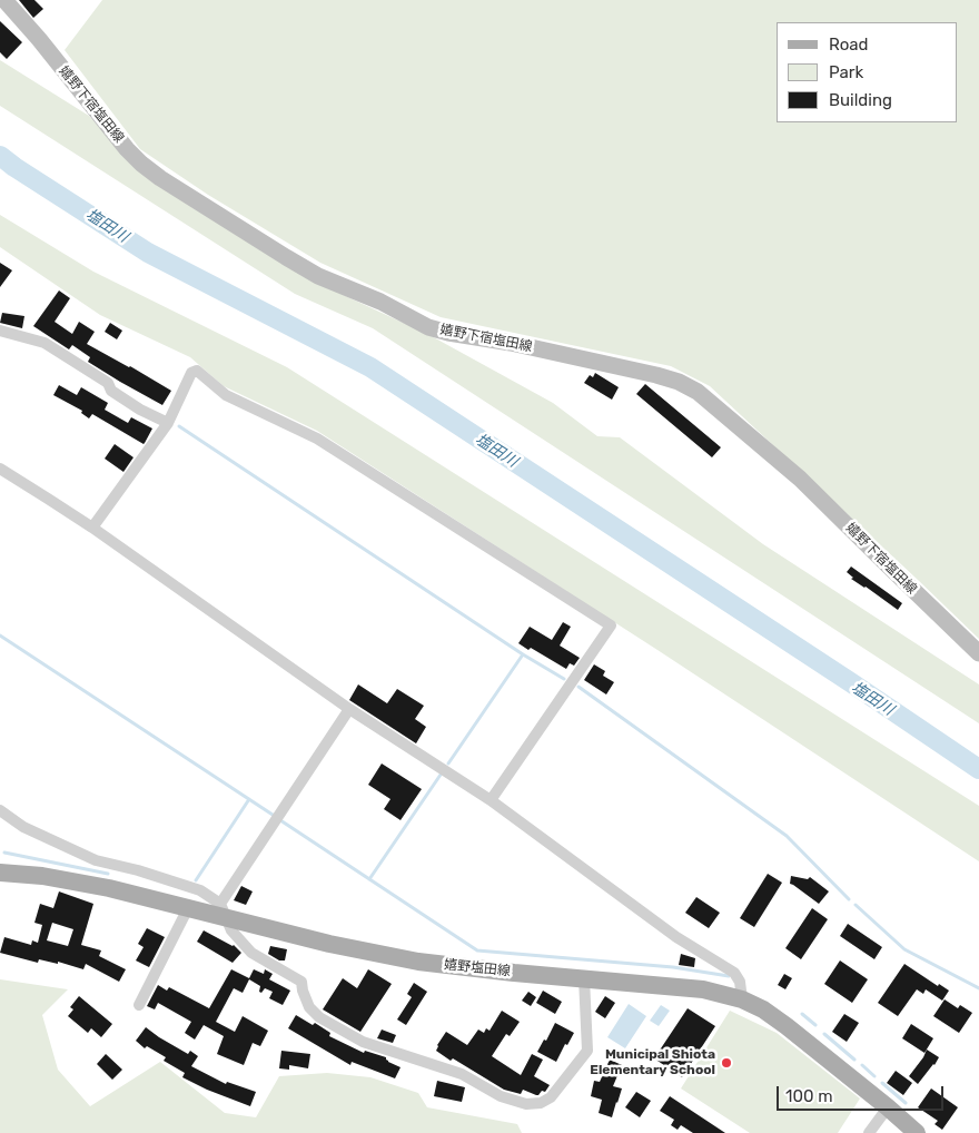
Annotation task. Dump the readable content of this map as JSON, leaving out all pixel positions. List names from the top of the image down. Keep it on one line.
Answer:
{"streets":{"main road":["嬉野下宿塩田線","嬉野塩田線"]},"water":["塩田川"],"places":["Municipal Shiota Elementary School"],"legend":["Road","Park","Building"],"scale_bar":"100 m"}
